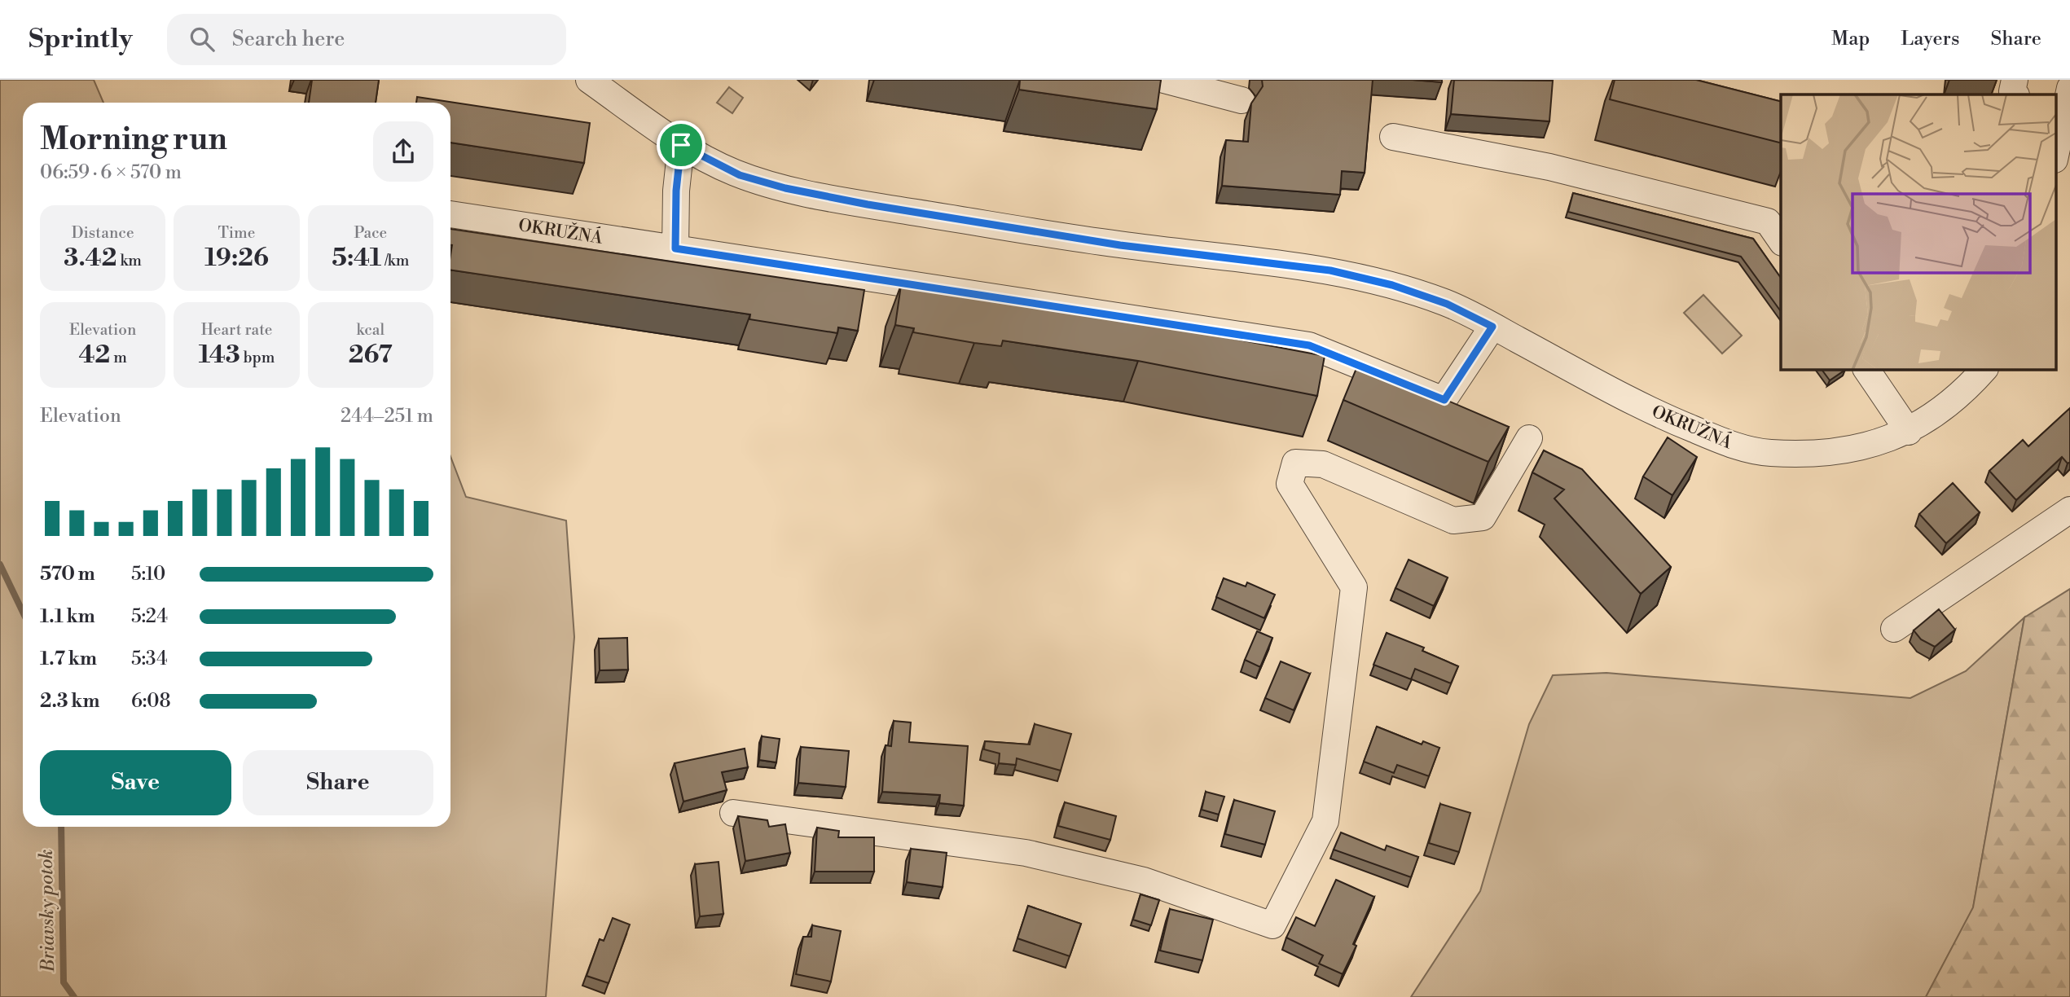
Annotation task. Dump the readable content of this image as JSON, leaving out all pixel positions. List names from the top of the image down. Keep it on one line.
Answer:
{"streets":{"street":["OKRUŽNÁ"]},"water":["Briavsky potok"],"page":{"header":"Sprintly","search":"Search here","nav":["Map","Layers","Share"],"heading":["Morning run","06:59 · 6 × 570 m"],"stats":[["Distance","3.42 km"],["Time","19:26"],["Pace","5:41 /km"],["Elevation","42 m"],["Heart rate","143 bpm"],["kcal","267"]],"chart":["Elevation","244–251 m"],"list":[{"name":"570 m","note":"5:10"},{"name":"1.1 km","note":"5:24"},{"name":"1.7 km","note":"5:34"},{"name":"2.3 km","note":"6:08"}],"buttons":["Save","Share"]}}
